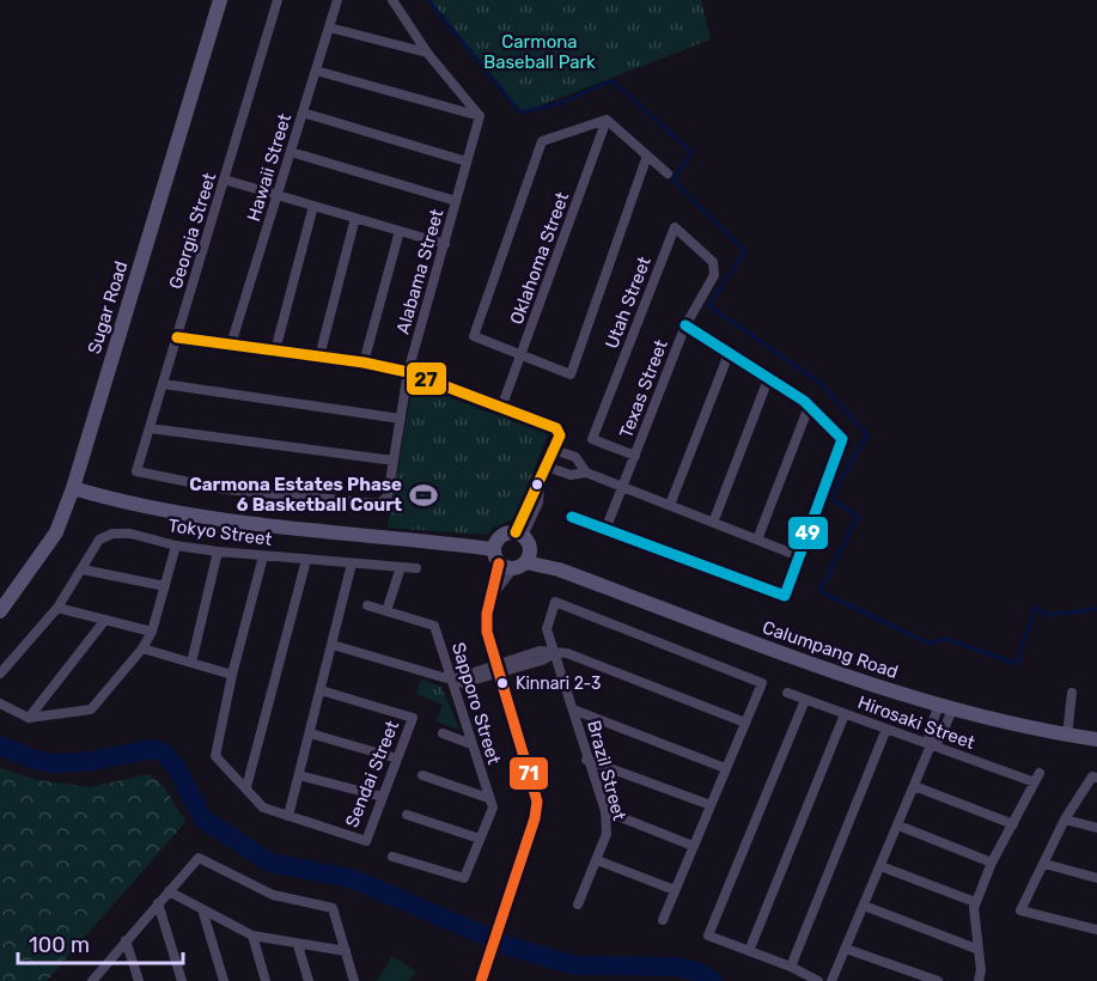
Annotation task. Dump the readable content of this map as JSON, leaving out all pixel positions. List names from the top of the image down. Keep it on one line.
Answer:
{"streets":{"main road":["Sugar Road","Calumpang Road"],"street":["Hawaii Street","Georgia Street","Oklahoma Street","Alabama Street","Utah Street","Texas Street","Tokyo Street","Sapporo Street","Hirosaki Street","Brazil Street","Sendai Street"]},"crossings":[["Georgia Street","Alabama Street"],["Utah Street","Texas Street"],["Sugar Road","Calumpang Road"]],"parks":["Carmona Baseball Park"],"places":{"sports":["Carmona Estates Phase 6 Basketball Court"],"other":["Kinnari 2-3"]},"lines":["transit line 49","transit line 27","transit line 71"],"scale_bar":"100 m"}
